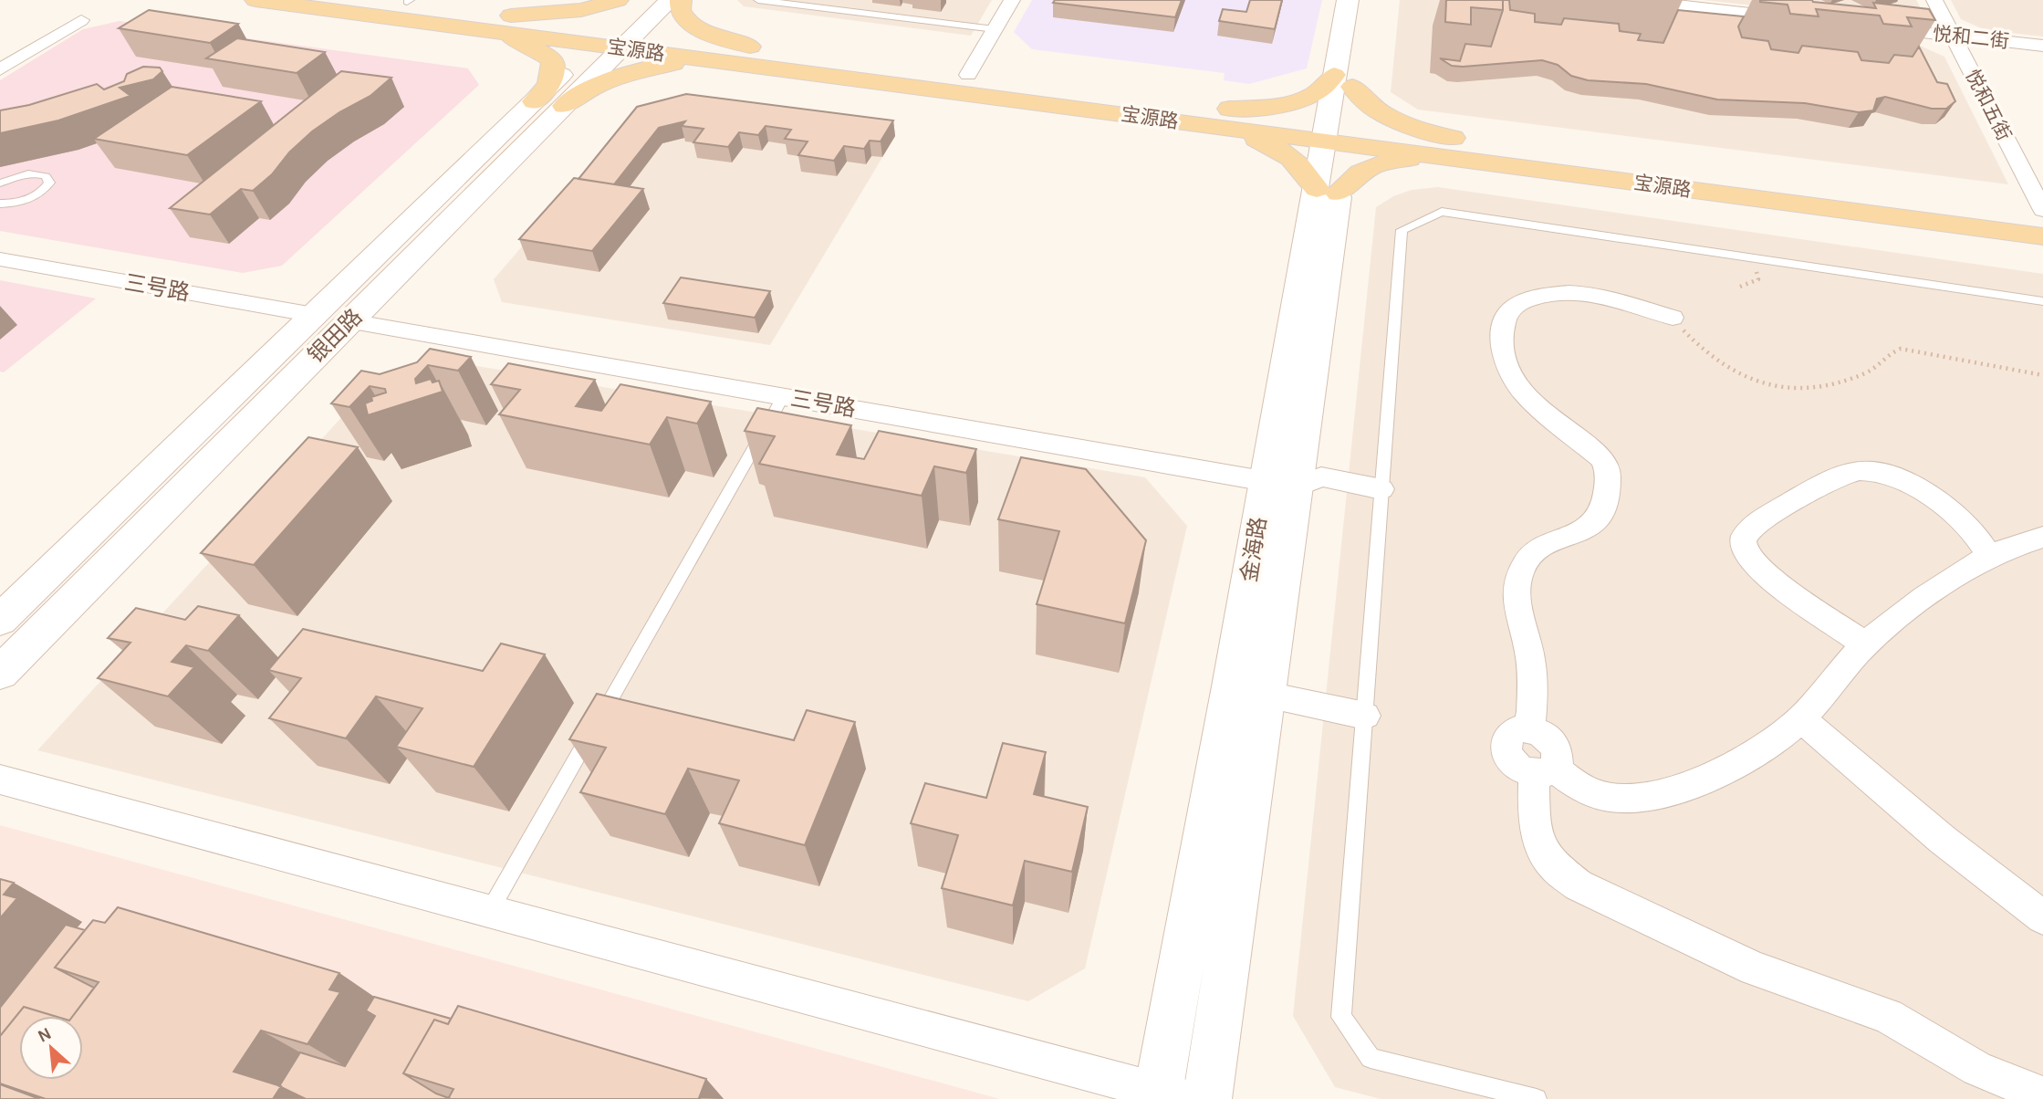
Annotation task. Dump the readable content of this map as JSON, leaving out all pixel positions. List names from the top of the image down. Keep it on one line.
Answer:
{"streets":{"main road":["宝源路"],"street":["悦和二街","悦和五街","三号路","银田路","金海路"]},"crossings":[["悦和二街","悦和五街"],["宝源路","悦和五街"],["宝源路","银田路"],["宝源路","金海路"],["三号路","银田路"],["三号路","金海路"]],"north":"top left"}
